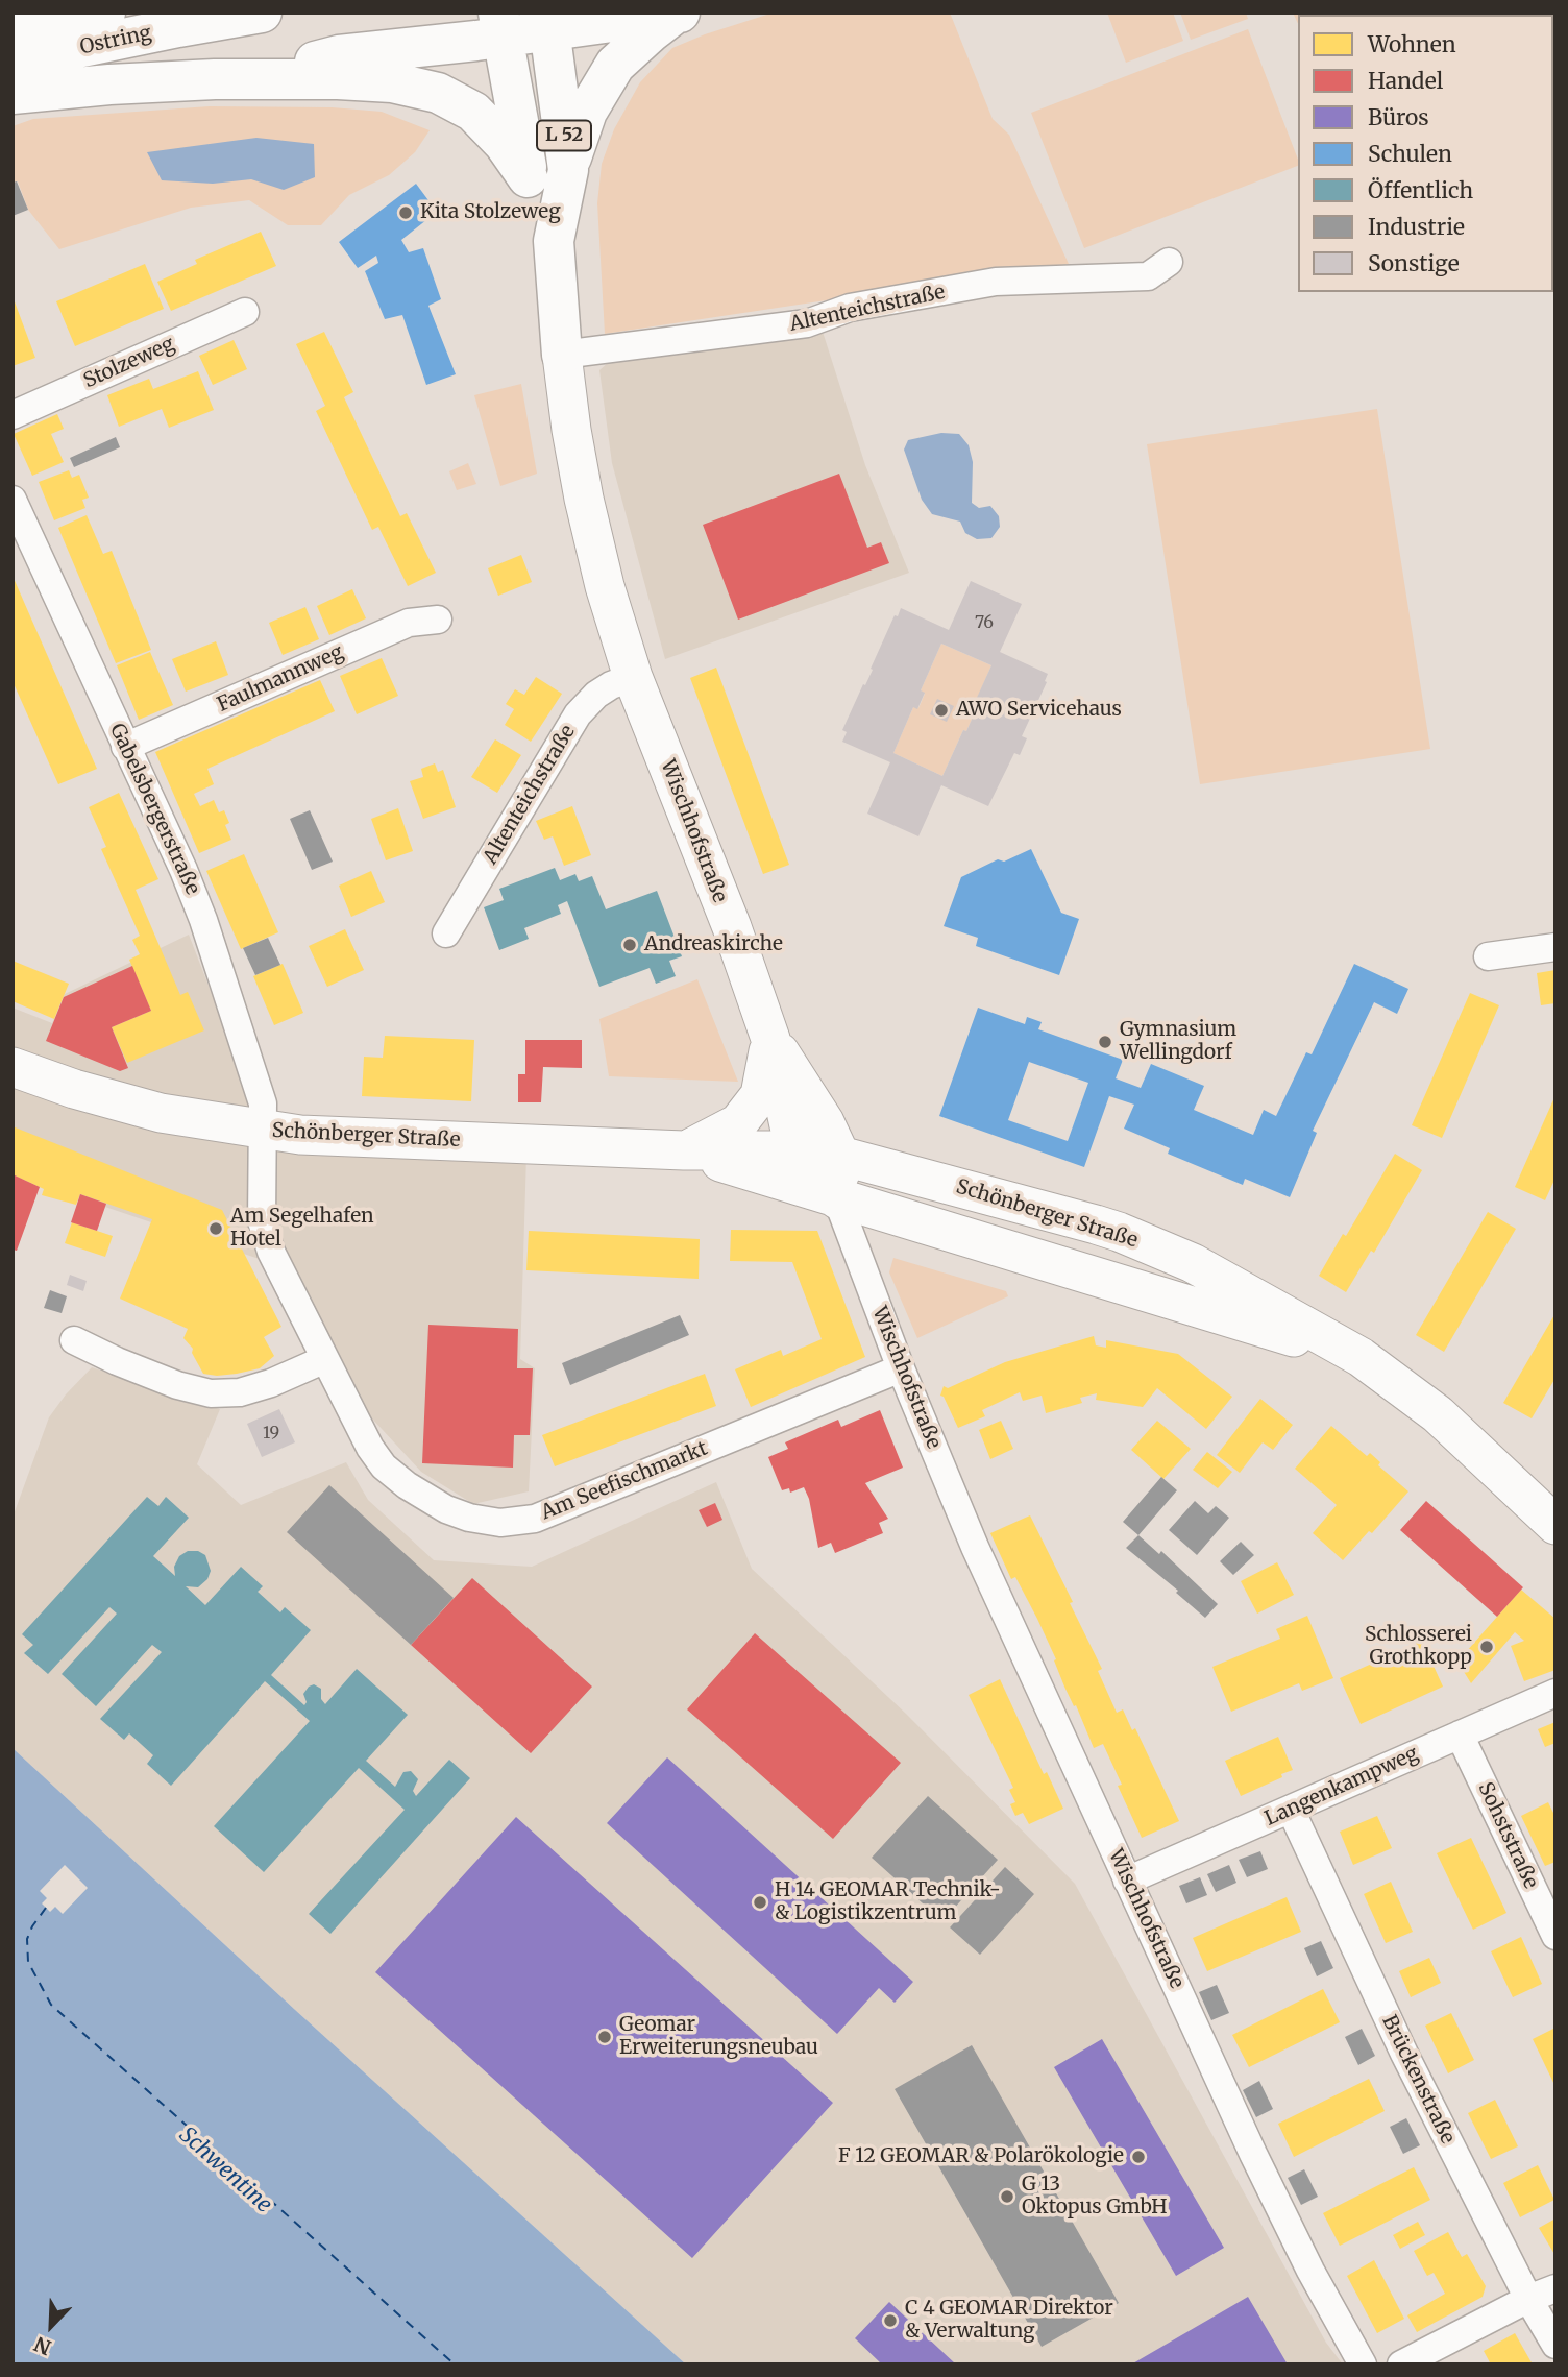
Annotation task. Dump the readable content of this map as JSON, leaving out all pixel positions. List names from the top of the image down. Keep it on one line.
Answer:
{"streets":{"highway":["Ostring","L 52"],"main road":["Wischhofstraße","Schönberger Straße"],"street":["Altenteichstraße","Stolzeweg","Faulmannweg","Gabelsbergerstraße","Am Seefischmarkt","Langenkampweg","Sohststraße","Brückenstraße"]},"crossings":[["L 52","Altenteichstraße"],["L 52","Wischhofstraße"],["L 52","Schönberger Straße"],["Altenteichstraße","Wischhofstraße"],["Faulmannweg","Gabelsbergerstraße"],["Gabelsbergerstraße","Schönberger Straße"],["Gabelsbergerstraße","Am Seefischmarkt"],["Wischhofstraße","Schönberger Straße"],["Wischhofstraße","Am Seefischmarkt"],["Wischhofstraße","Langenkampweg"],["Schönberger Straße","Am Seefischmarkt"],["Langenkampweg","Sohststraße"],["Langenkampweg","Brückenstraße"]],"water":["Schwentine"],"places":["Kita Stolzeweg","AWO Servicehaus","Andreaskirche","Gymnasium Wellingdorf","Am Segelhafen Hotel","Schlosserei Grothkopp","H 14 GEOMAR Technik- & Logistikzentrum","Geomar Erweiterungsneubau","F 12 GEOMAR & Polarökologie","G 13 Oktopus GmbH","C 4 GEOMAR Direktor & Verwaltung"],"house_numbers":["76","19"],"legend":["Wohnen","Handel","Büros","Schulen","Öffentlich","Industrie","Sonstige"],"north":"bottom left"}
